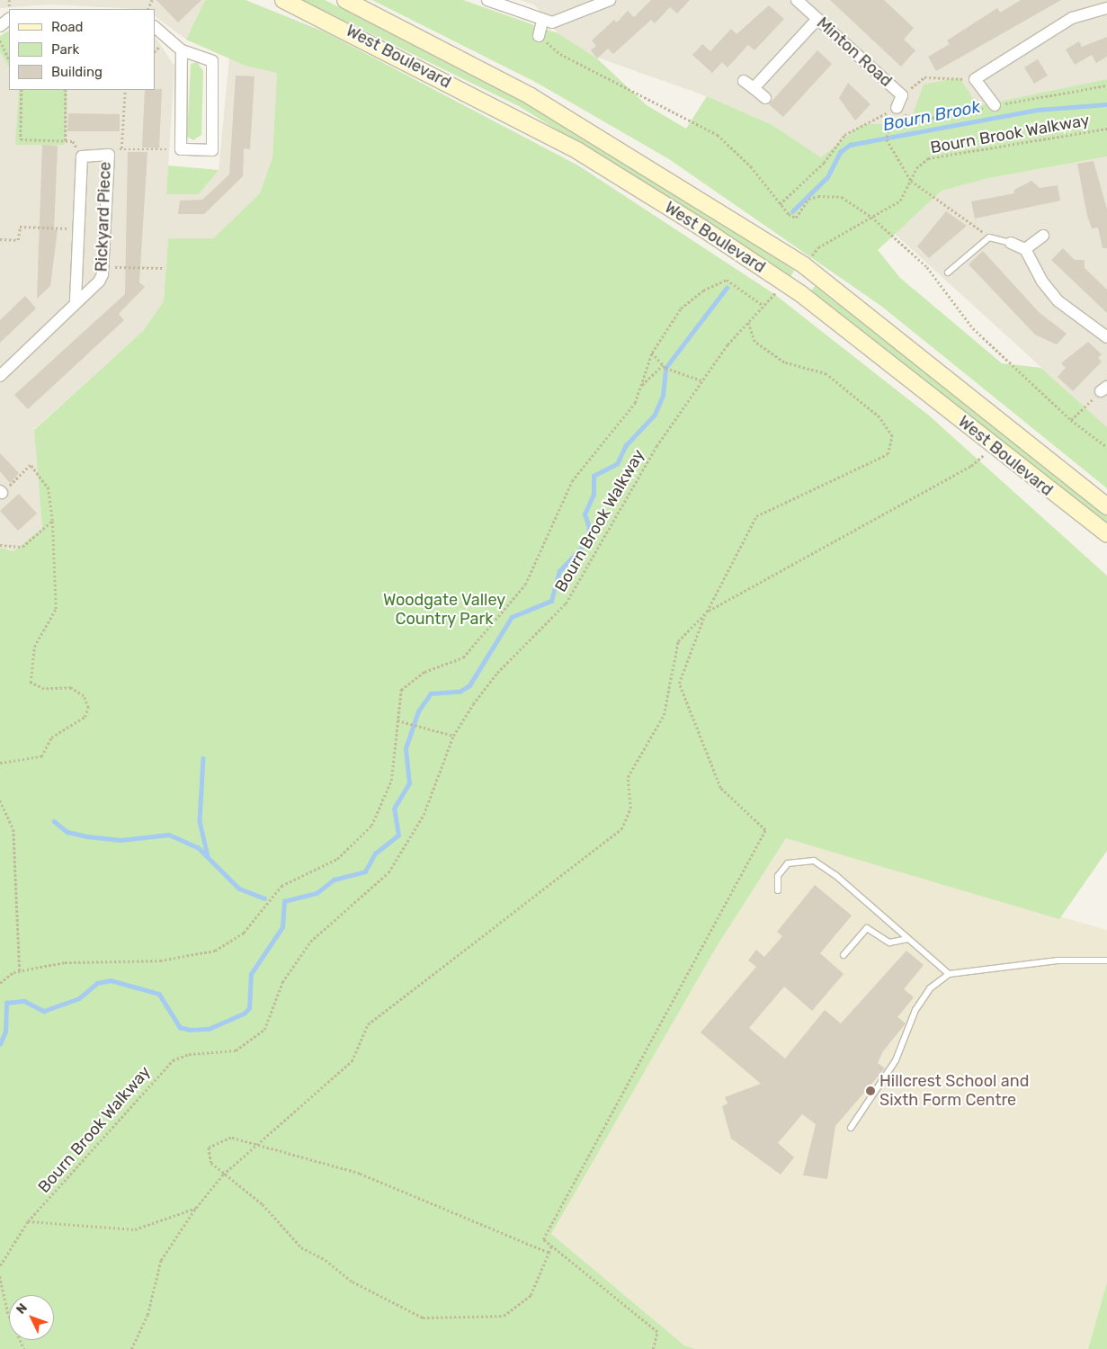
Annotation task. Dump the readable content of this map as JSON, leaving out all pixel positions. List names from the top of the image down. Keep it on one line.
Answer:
{"streets":{"main road":["West Boulevard"],"street":["Minton Road","Rickyard Piece"],"path":["Bourn Brook Walkway"]},"water":["Bourn Brook"],"parks":["Woodgate Valley Country Park"],"places":["Hillcrest School and Sixth Form Centre"],"legend":["Road","Park","Building"],"north":"top left"}
